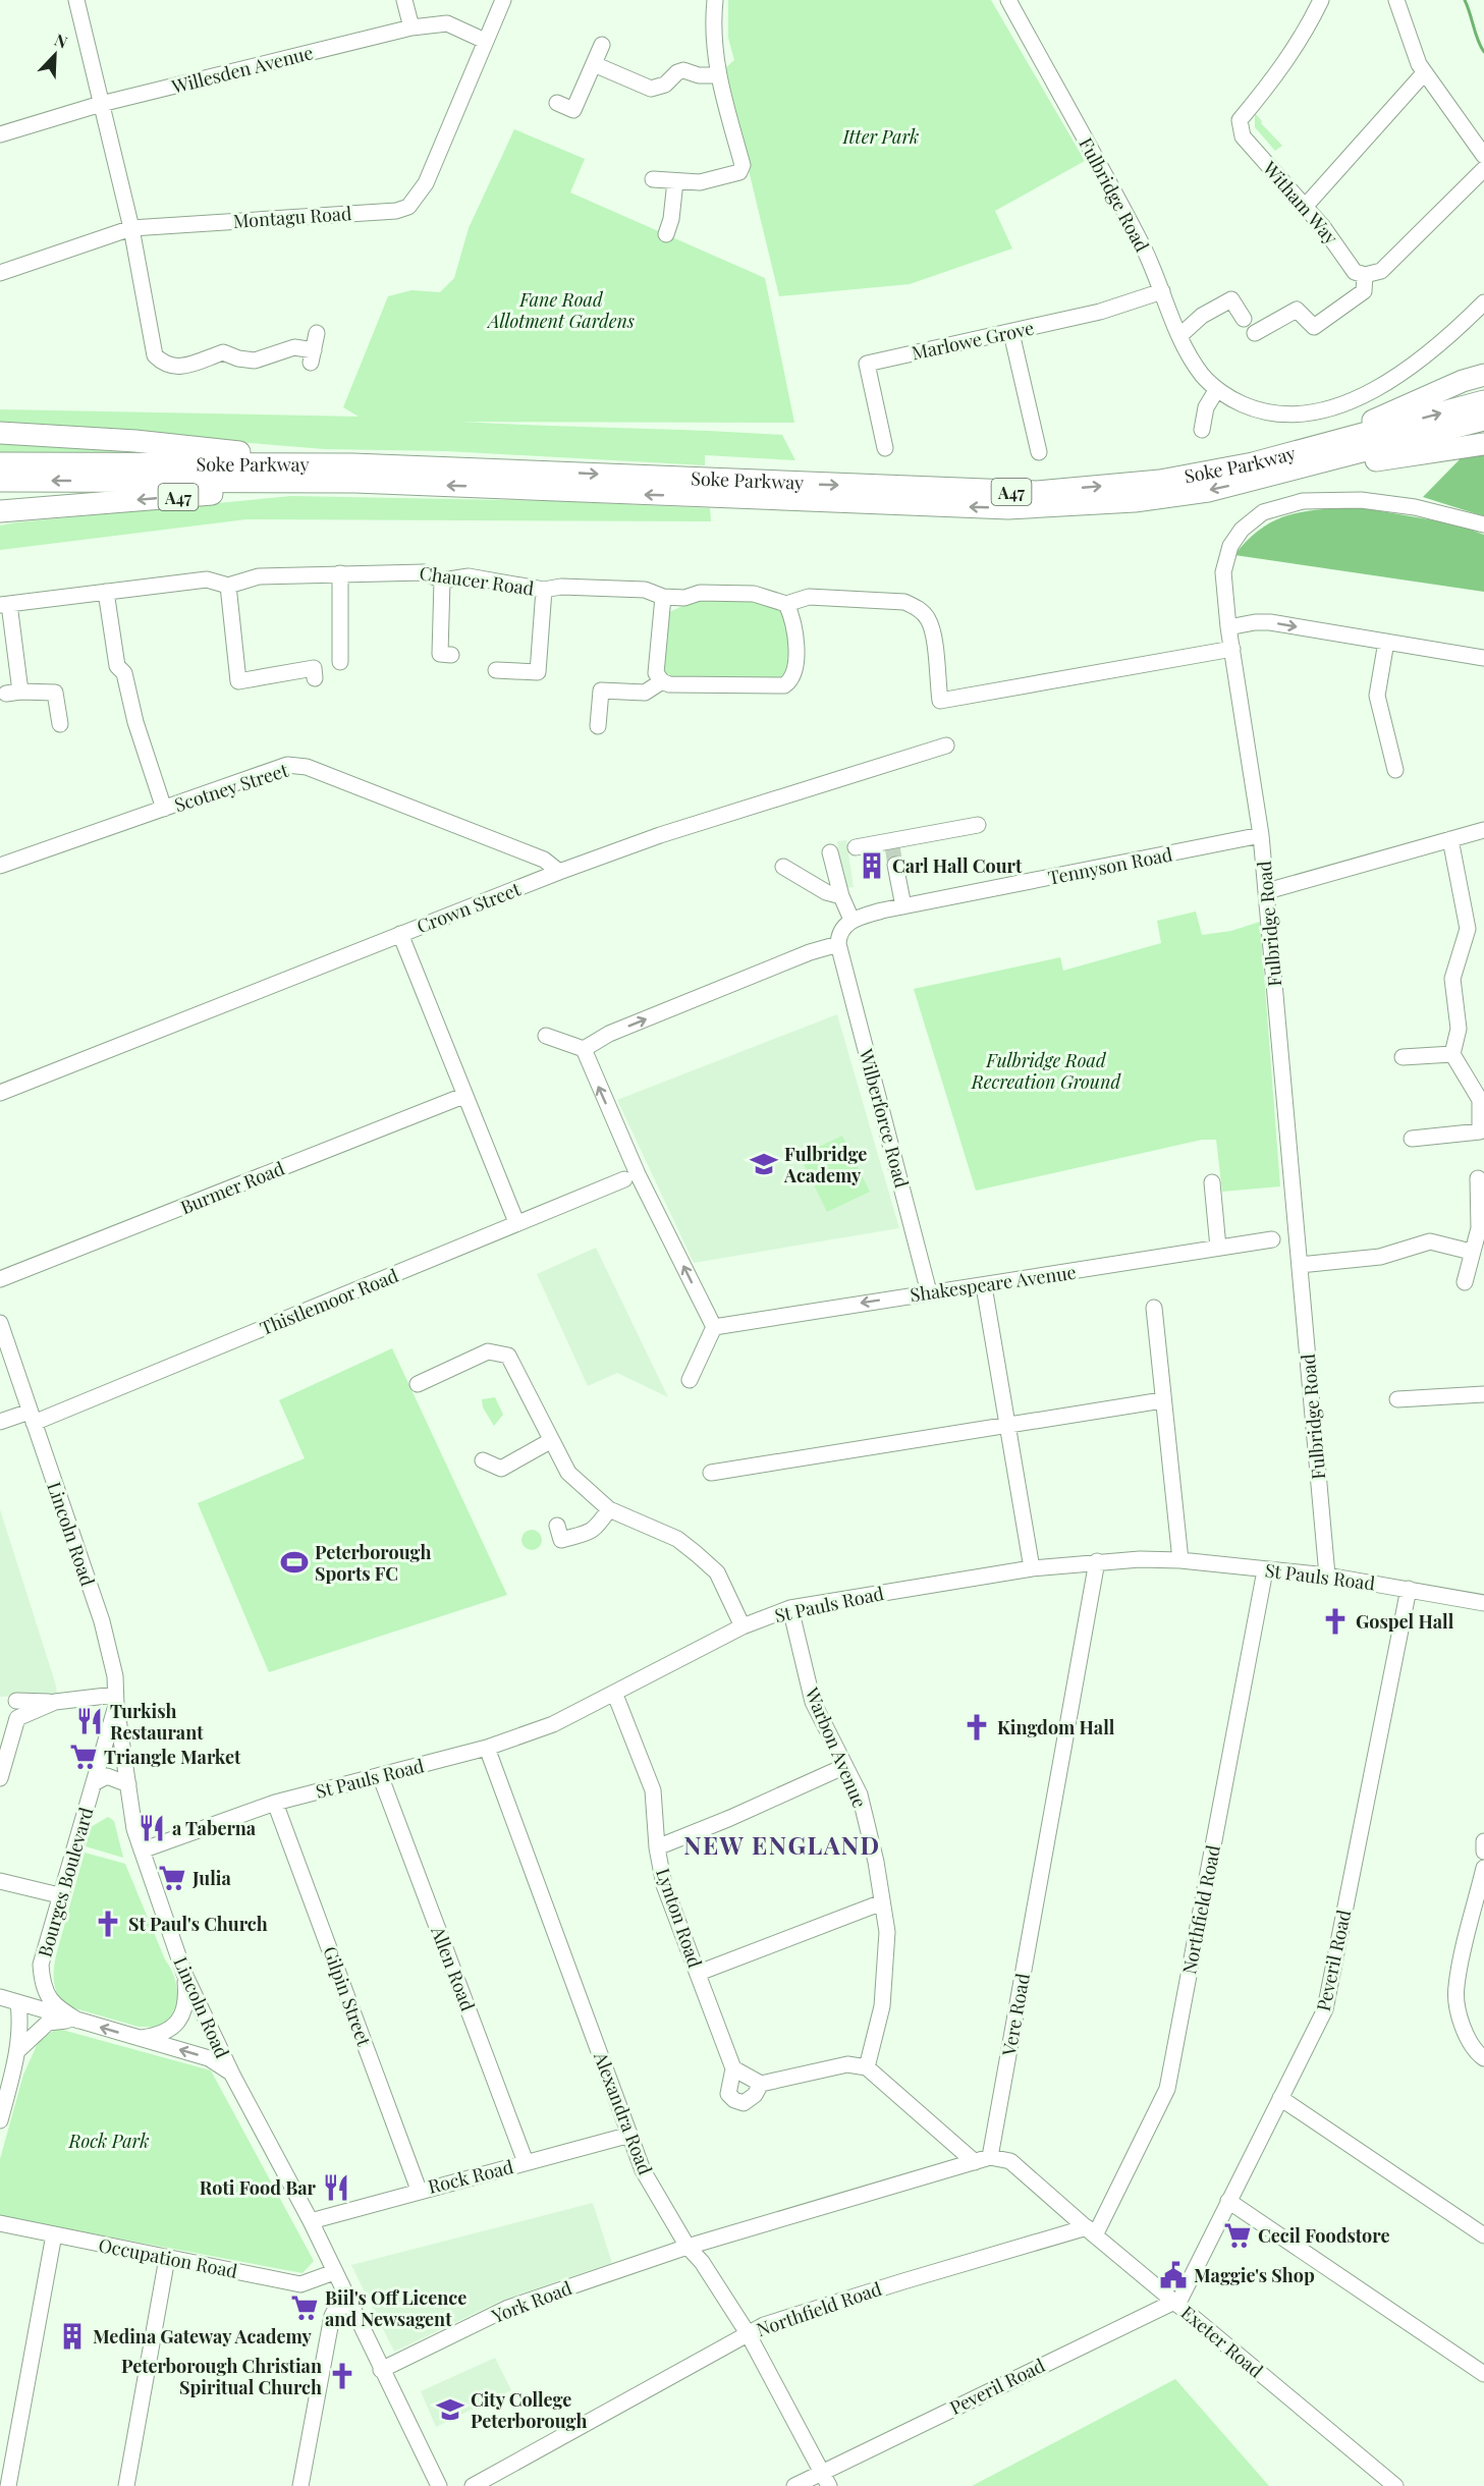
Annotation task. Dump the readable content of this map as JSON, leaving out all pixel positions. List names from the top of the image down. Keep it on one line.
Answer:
{"streets":{"highway":["Soke Parkway","A47"],"street":["Willesden Avenue","Fulbridge Road","Witham Way","Montagu Road","Marlowe Grove","Chaucer Road","Scotney Street","Tennyson Road","Crown Street","Wilberforce Road","Burmer Road","Shakespeare Avenue","Thistlemoor Road","Lincoln Road","St Pauls Road","Warbon Avenue","Bourges Boulevard","Northfield Road","Lynton Road","Peveril Road","Allen Road","Gilpin Street","Vere Road","Alexandra Road","Rock Road","Occupation Road","York Road","Exeter Road"]},"crossings":[["Willesden Avenue","Montagu Road"],["Fulbridge Road","Marlowe Grove"],["Fulbridge Road","Tennyson Road"],["Fulbridge Road","St Pauls Road"],["Soke Parkway","A47"],["Scotney Street","Crown Street"],["Wilberforce Road","Shakespeare Avenue"],["Thistlemoor Road","Lincoln Road"],["Lincoln Road","St Pauls Road"],["Lincoln Road","Bourges Boulevard"],["Lincoln Road","Rock Road"],["Lincoln Road","Occupation Road"],["Lincoln Road","York Road"],["St Pauls Road","Warbon Avenue"],["St Pauls Road","Northfield Road"],["St Pauls Road","Lynton Road"],["St Pauls Road","Peveril Road"],["St Pauls Road","Allen Road"],["St Pauls Road","Gilpin Street"],["St Pauls Road","Vere Road"],["St Pauls Road","Alexandra Road"],["Warbon Avenue","Lynton Road"],["Northfield Road","Alexandra Road"],["Northfield Road","Exeter Road"],["Peveril Road","Alexandra Road"],["Peveril Road","Exeter Road"],["Allen Road","Rock Road"],["Gilpin Street","Rock Road"],["Vere Road","Exeter Road"],["Alexandra Road","Rock Road"],["Alexandra Road","York Road"]],"one_way":["Shakespeare Avenue"],"districts":["NEW ENGLAND"],"parks":["Itter Park","Fane Road Allotment Gardens","Fulbridge Road Recreation Ground","Rock Park"],"places":{"building":["Carl Hall Court","Medina Gateway Academy"],"school or university":["Fulbridge Academy","City College Peterborough"],"sports":["Peterborough Sports FC"],"church":["Gospel Hall","Kingdom Hall","St Paul's Church","Peterborough Christian Spiritual Church"],"restaurant":["Turkish Restaurant","a Taberna","Roti Food Bar"],"supermarket":["Triangle Market","Julia","Cecil Foodstore","Biil's Off Licence and Newsagent"],"public building":["Maggie's Shop"]},"north":"top right"}
